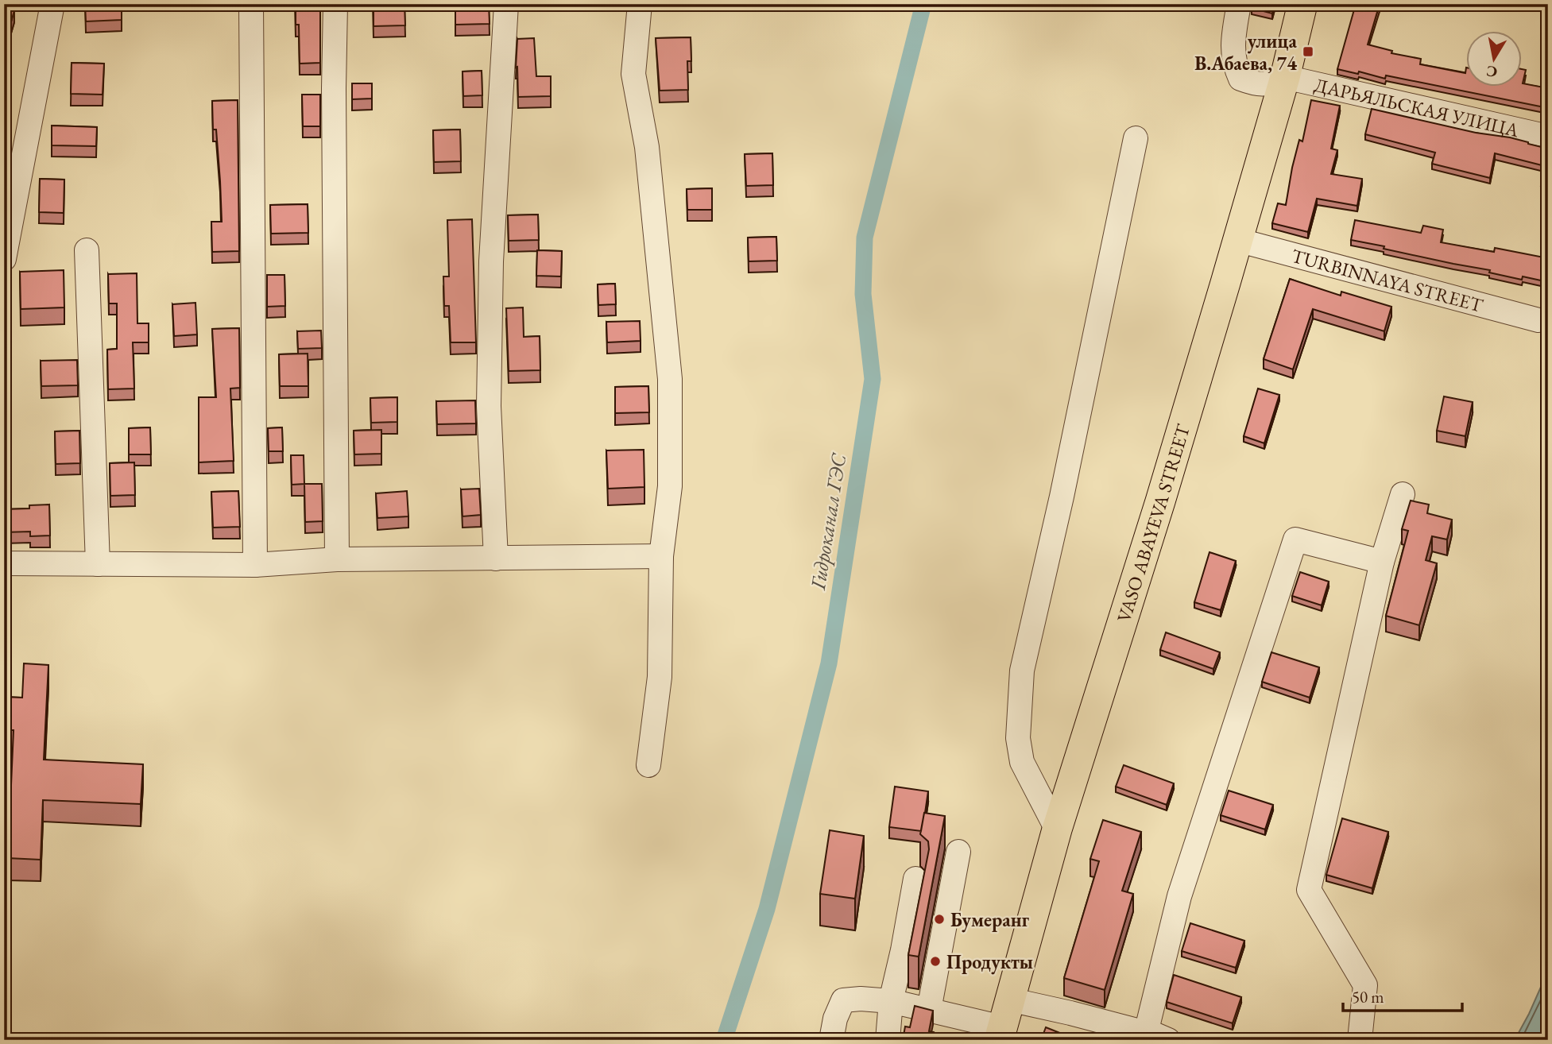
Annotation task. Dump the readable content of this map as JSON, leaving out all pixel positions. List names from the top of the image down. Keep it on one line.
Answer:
{"streets":{"main road":["VASO ABAYEVA STREET"],"street":["ДАРЬЯЛЬСКАЯ УЛИЦА","TURBINNAYA STREET"]},"crossings":[["ДАРЬЯЛЬСКАЯ УЛИЦА","VASO ABAYEVA STREET"],["TURBINNAYA STREET","VASO ABAYEVA STREET"]],"water":["Гидроканал ГЭС"],"places":{"transit":["улица В.Абаева, 74"],"other":["Бумеранг","Продукты"]},"scale_bar":"50 m","north":"bottom"}
